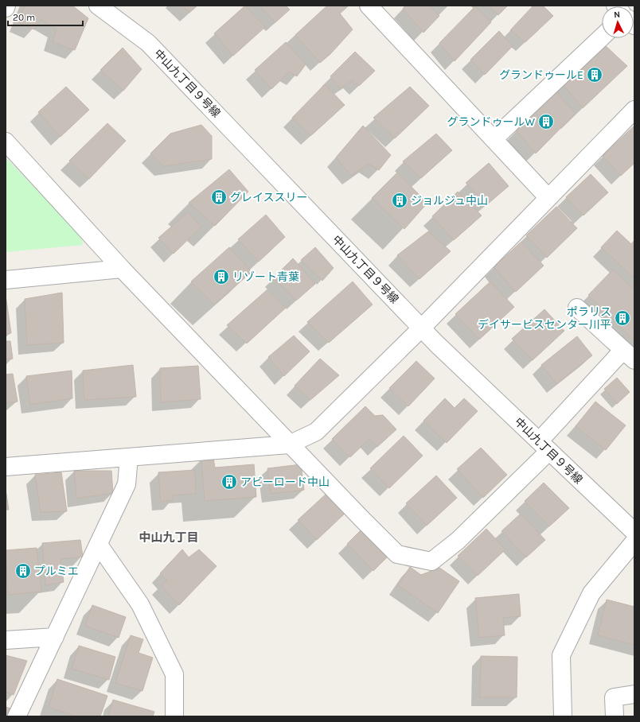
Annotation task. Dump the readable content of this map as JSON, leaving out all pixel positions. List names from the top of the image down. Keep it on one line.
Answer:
{"streets":{"street":["中山九丁目９号線"]},"districts":["中山九丁目"],"places":{"building":["グランドゥールE","グランドゥールW","グレイススリー","ジョルジュ中山","リゾート青葉","ポラリス デイサービスセンター川平","アビーロード中山","プルミエ"]},"scale_bar":"20 m","north":"top"}
